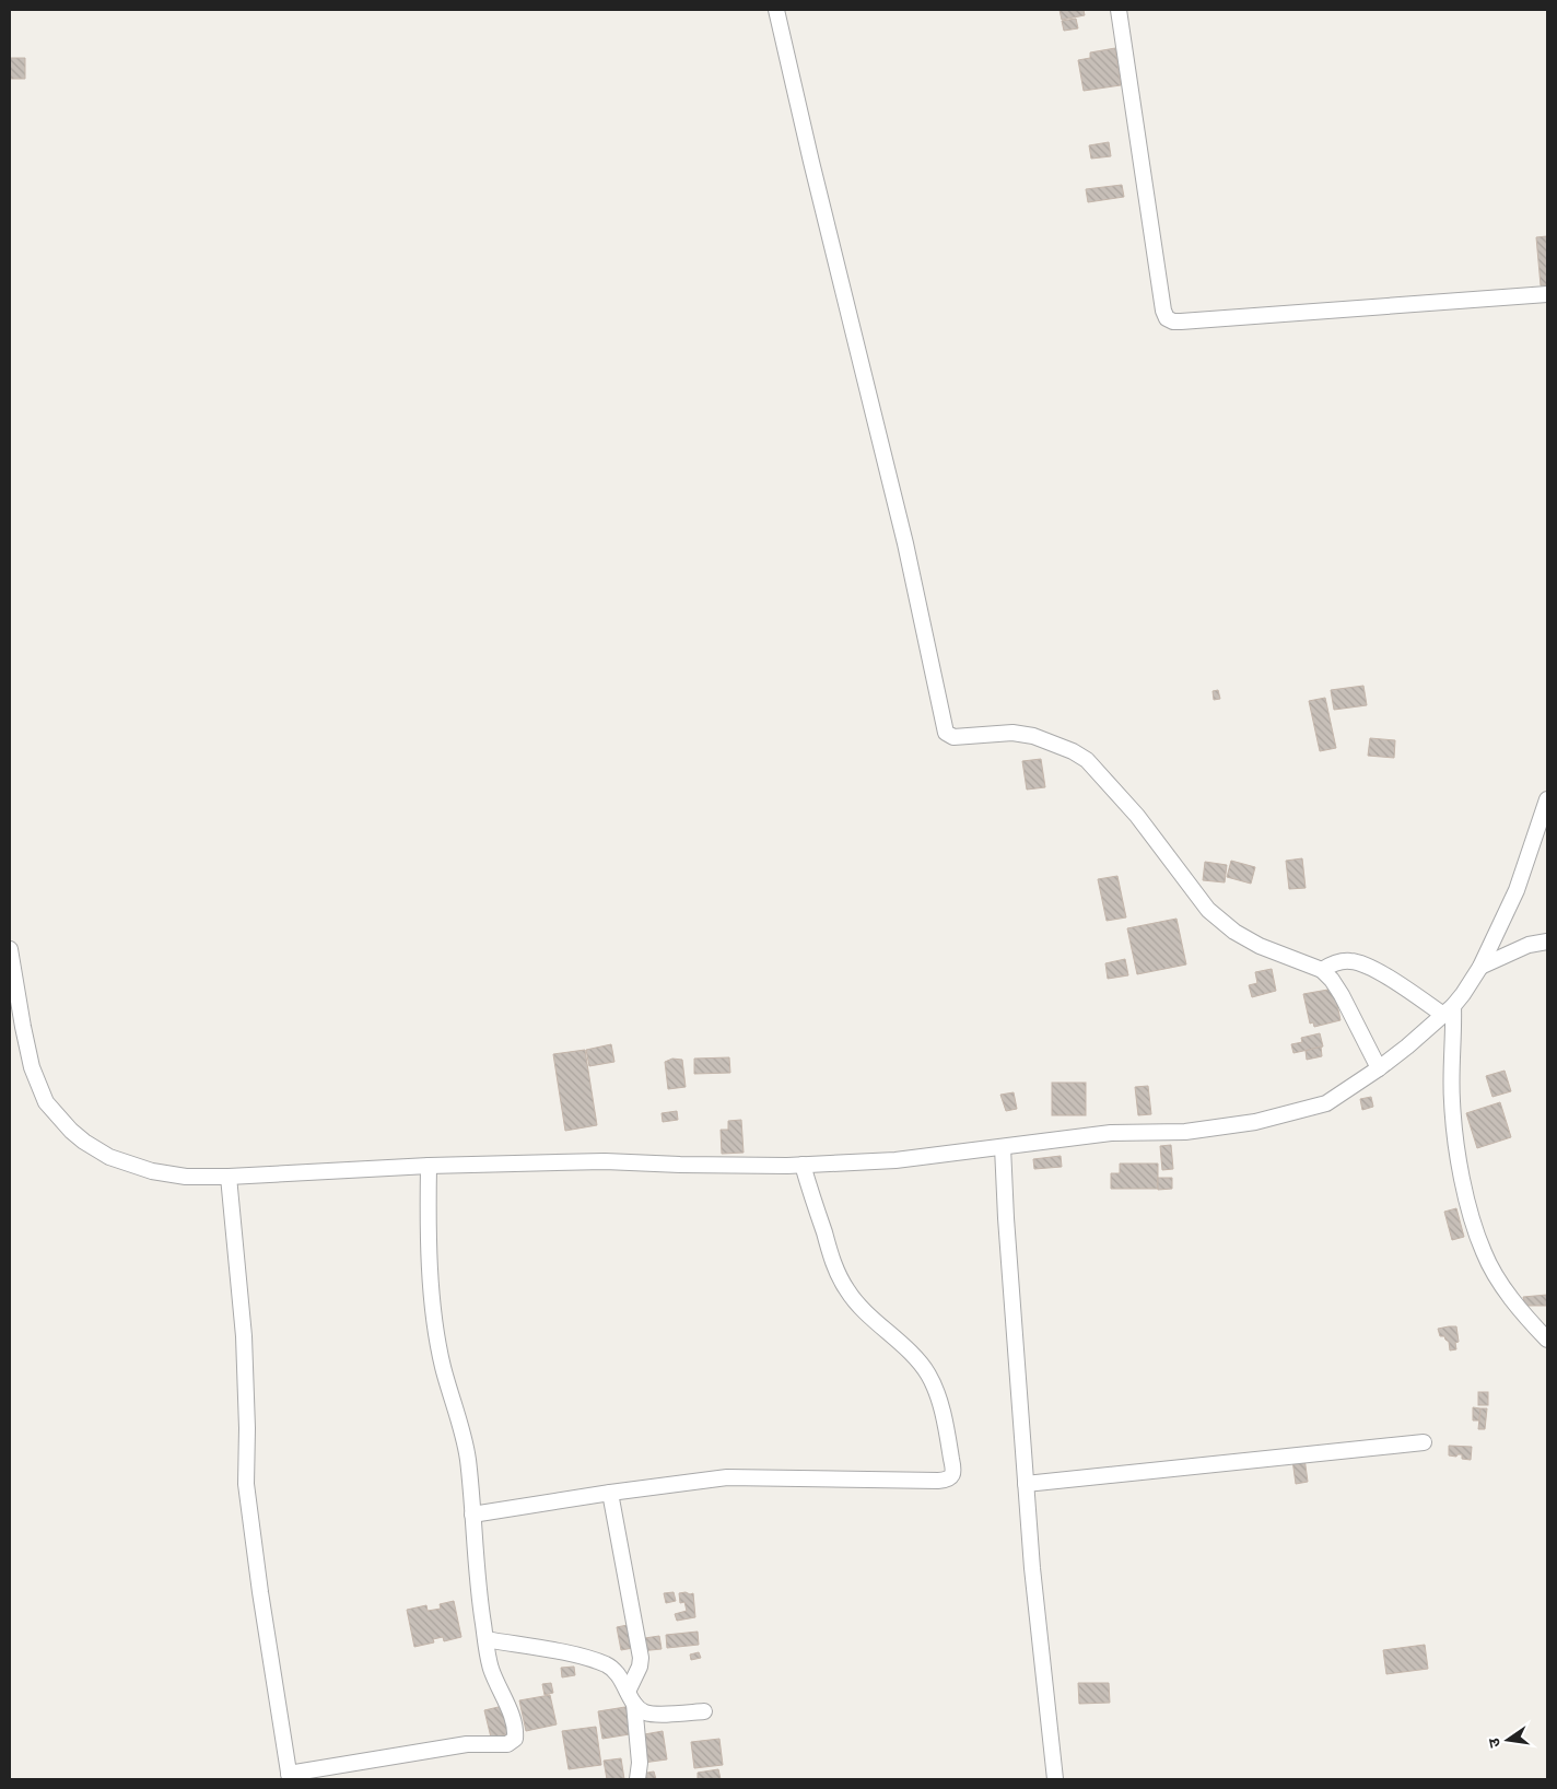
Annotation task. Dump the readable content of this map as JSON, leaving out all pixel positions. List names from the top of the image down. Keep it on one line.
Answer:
{"north":"left"}
